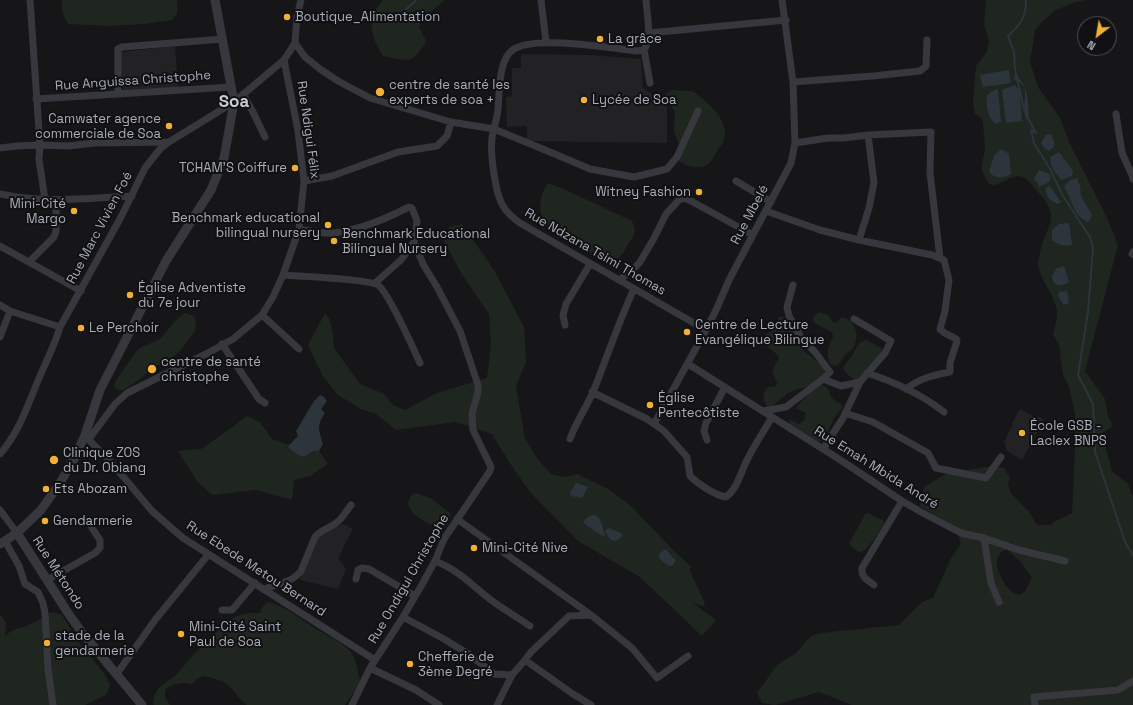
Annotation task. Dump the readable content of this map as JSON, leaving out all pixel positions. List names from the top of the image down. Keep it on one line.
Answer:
{"streets":{"street":["Rue Anguissa Christophe","Rue Ndigui Félix","Rue Mbelé","Rue Marc Vivien Foé","Rue Ndzana Tsimi Thomas","Rue Emah Mbida André","Rue Ebede Metou Bernard","Rue Métondo","Rue Ondigui Christophe"]},"crossings":[["Rue Ndigui Félix","Rue Marc Vivien Foé"],["Rue Ndigui Félix","Rue Ebede Metou Bernard"],["Rue Mbelé","Rue Ndzana Tsimi Thomas"],["Rue Mbelé","Rue Emah Mbida André"],["Rue Ebede Metou Bernard","Rue Ondigui Christophe"]],"districts":["Soa"],"places":["Boutique_Alimentation","La grâce","centre de santé les experts de soa +","Lycée de Soa","Camwater agence commerciale de Soa","TCHAM'S Coiffure","Witney Fashion","Mini-Cité Margo","Benchmark educational bilingual nursery","Benchmark Educational Bilingual Nursery","Église Adventiste du 7e jour","Le Perchoir","Centre de Lecture Evangélique Bilingue","centre de santé christophe","Église Pentecôtiste","École GSB - Laclex BNPS","Clinique ZOS du Dr. Obiang","Ets Abozam","Gendarmerie","Mini-Cité Nive","Mini-Cité Saint Paul de Soa","stade de la gendarmerie","Chefferie de 3ème Degré"],"north":"bottom left"}
